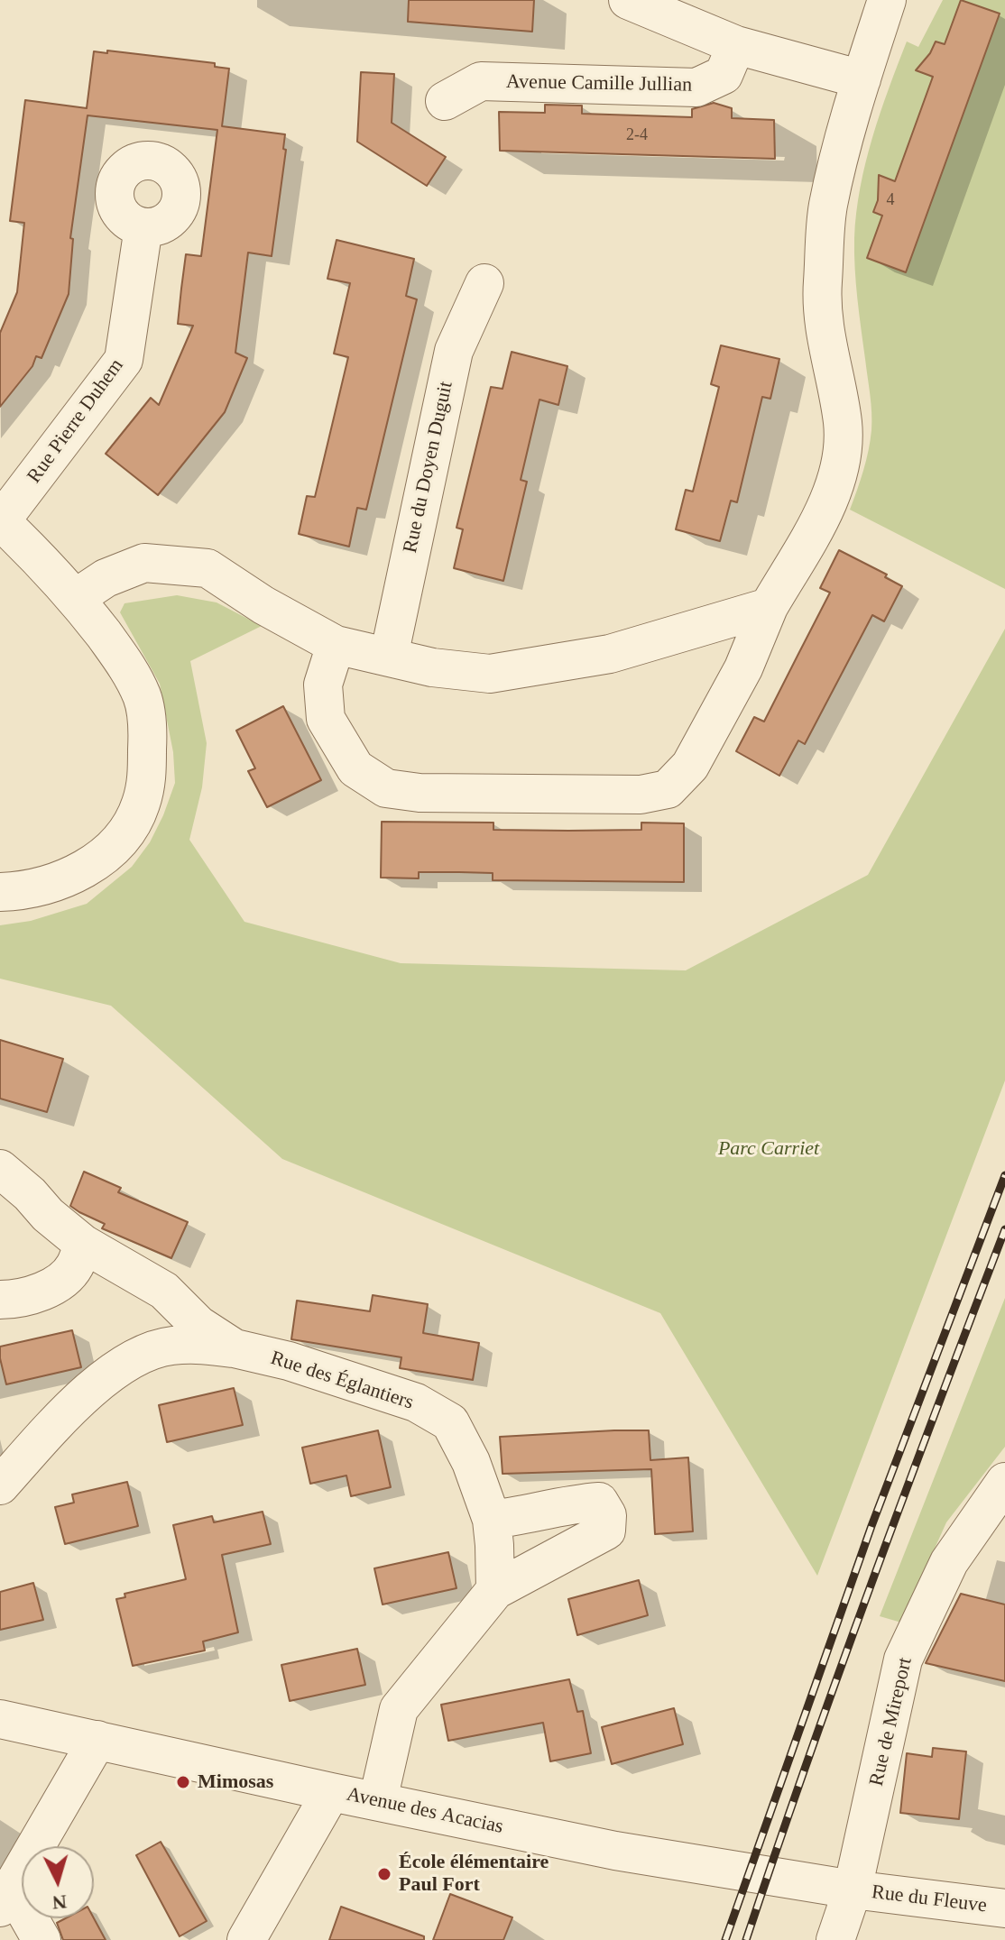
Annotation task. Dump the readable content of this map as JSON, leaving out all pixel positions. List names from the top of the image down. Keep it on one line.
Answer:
{"streets":{"street":["Avenue Camille Jullian","Rue Pierre Duhem","Rue du Doyen Duguit","Rue des Églantiers","Rue de Mireport","Avenue des Acacias","Rue du Fleuve"]},"crossings":[["Rue de Mireport","Avenue des Acacias"],["Rue de Mireport","Rue du Fleuve"],["Avenue des Acacias","Rue du Fleuve"]],"parks":["Parc Carriet"],"places":["Mimosas","École élémentaire Paul Fort"],"house_numbers":["2-4","4"],"north":"bottom"}
